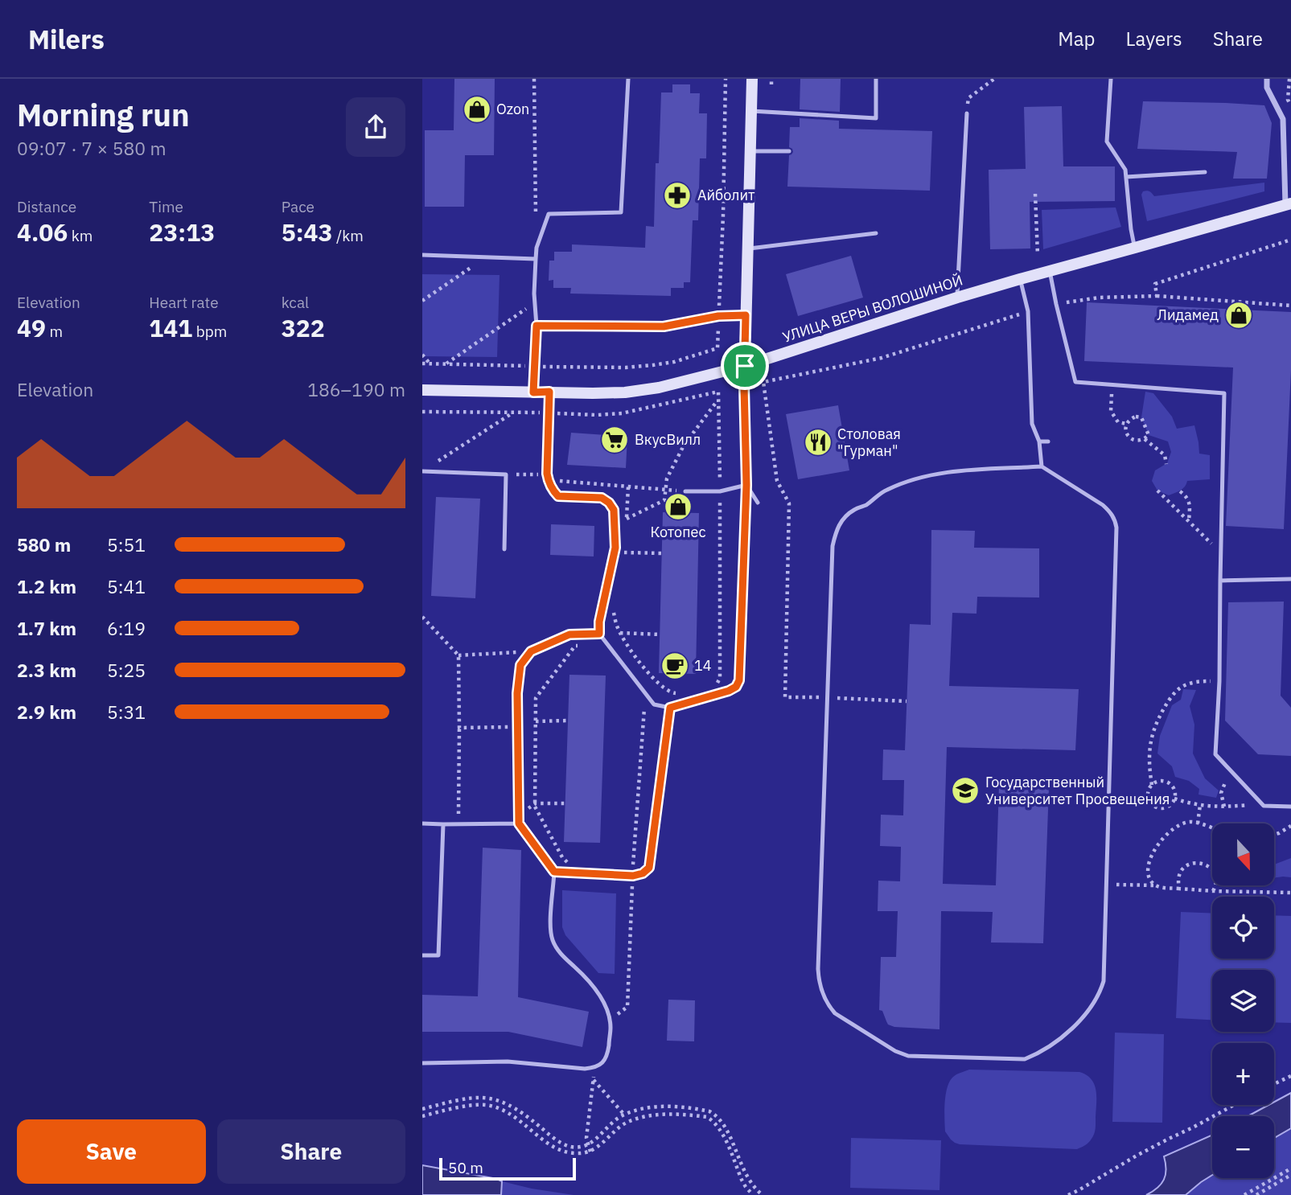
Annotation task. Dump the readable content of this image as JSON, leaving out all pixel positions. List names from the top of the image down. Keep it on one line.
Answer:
{"streets":{"street":["УЛИЦА ВЕРЫ ВОЛОШИНОЙ"]},"places":{"shop":["Ozon","Лидамед","Котопес"],"pharmacy":["Айболит"],"supermarket":["ВкусВилл"],"restaurant":["Столовая \"Гурман\""],"cafe":["14"],"school or university":["Государственный Университет Просвещения"]},"scale_bar":"50 m","north":"bottom","page":{"header":"Milers","nav":["Map","Layers","Share"],"heading":["Morning run","09:07 · 7 × 580 m"],"stats":[["Distance","4.06 km"],["Time","23:13"],["Pace","5:43 /km"],["Elevation","49 m"],["Heart rate","141 bpm"],["kcal","322"]],"chart":["Elevation","186–190 m"],"list":[{"name":"580 m","note":"5:51"},{"name":"1.2 km","note":"5:41"},{"name":"1.7 km","note":"6:19"},{"name":"2.3 km","note":"5:25"},{"name":"2.9 km","note":"5:31"}],"map_buttons":["+","−"],"buttons":["Save","Share"],"scale":"50 m"}}
